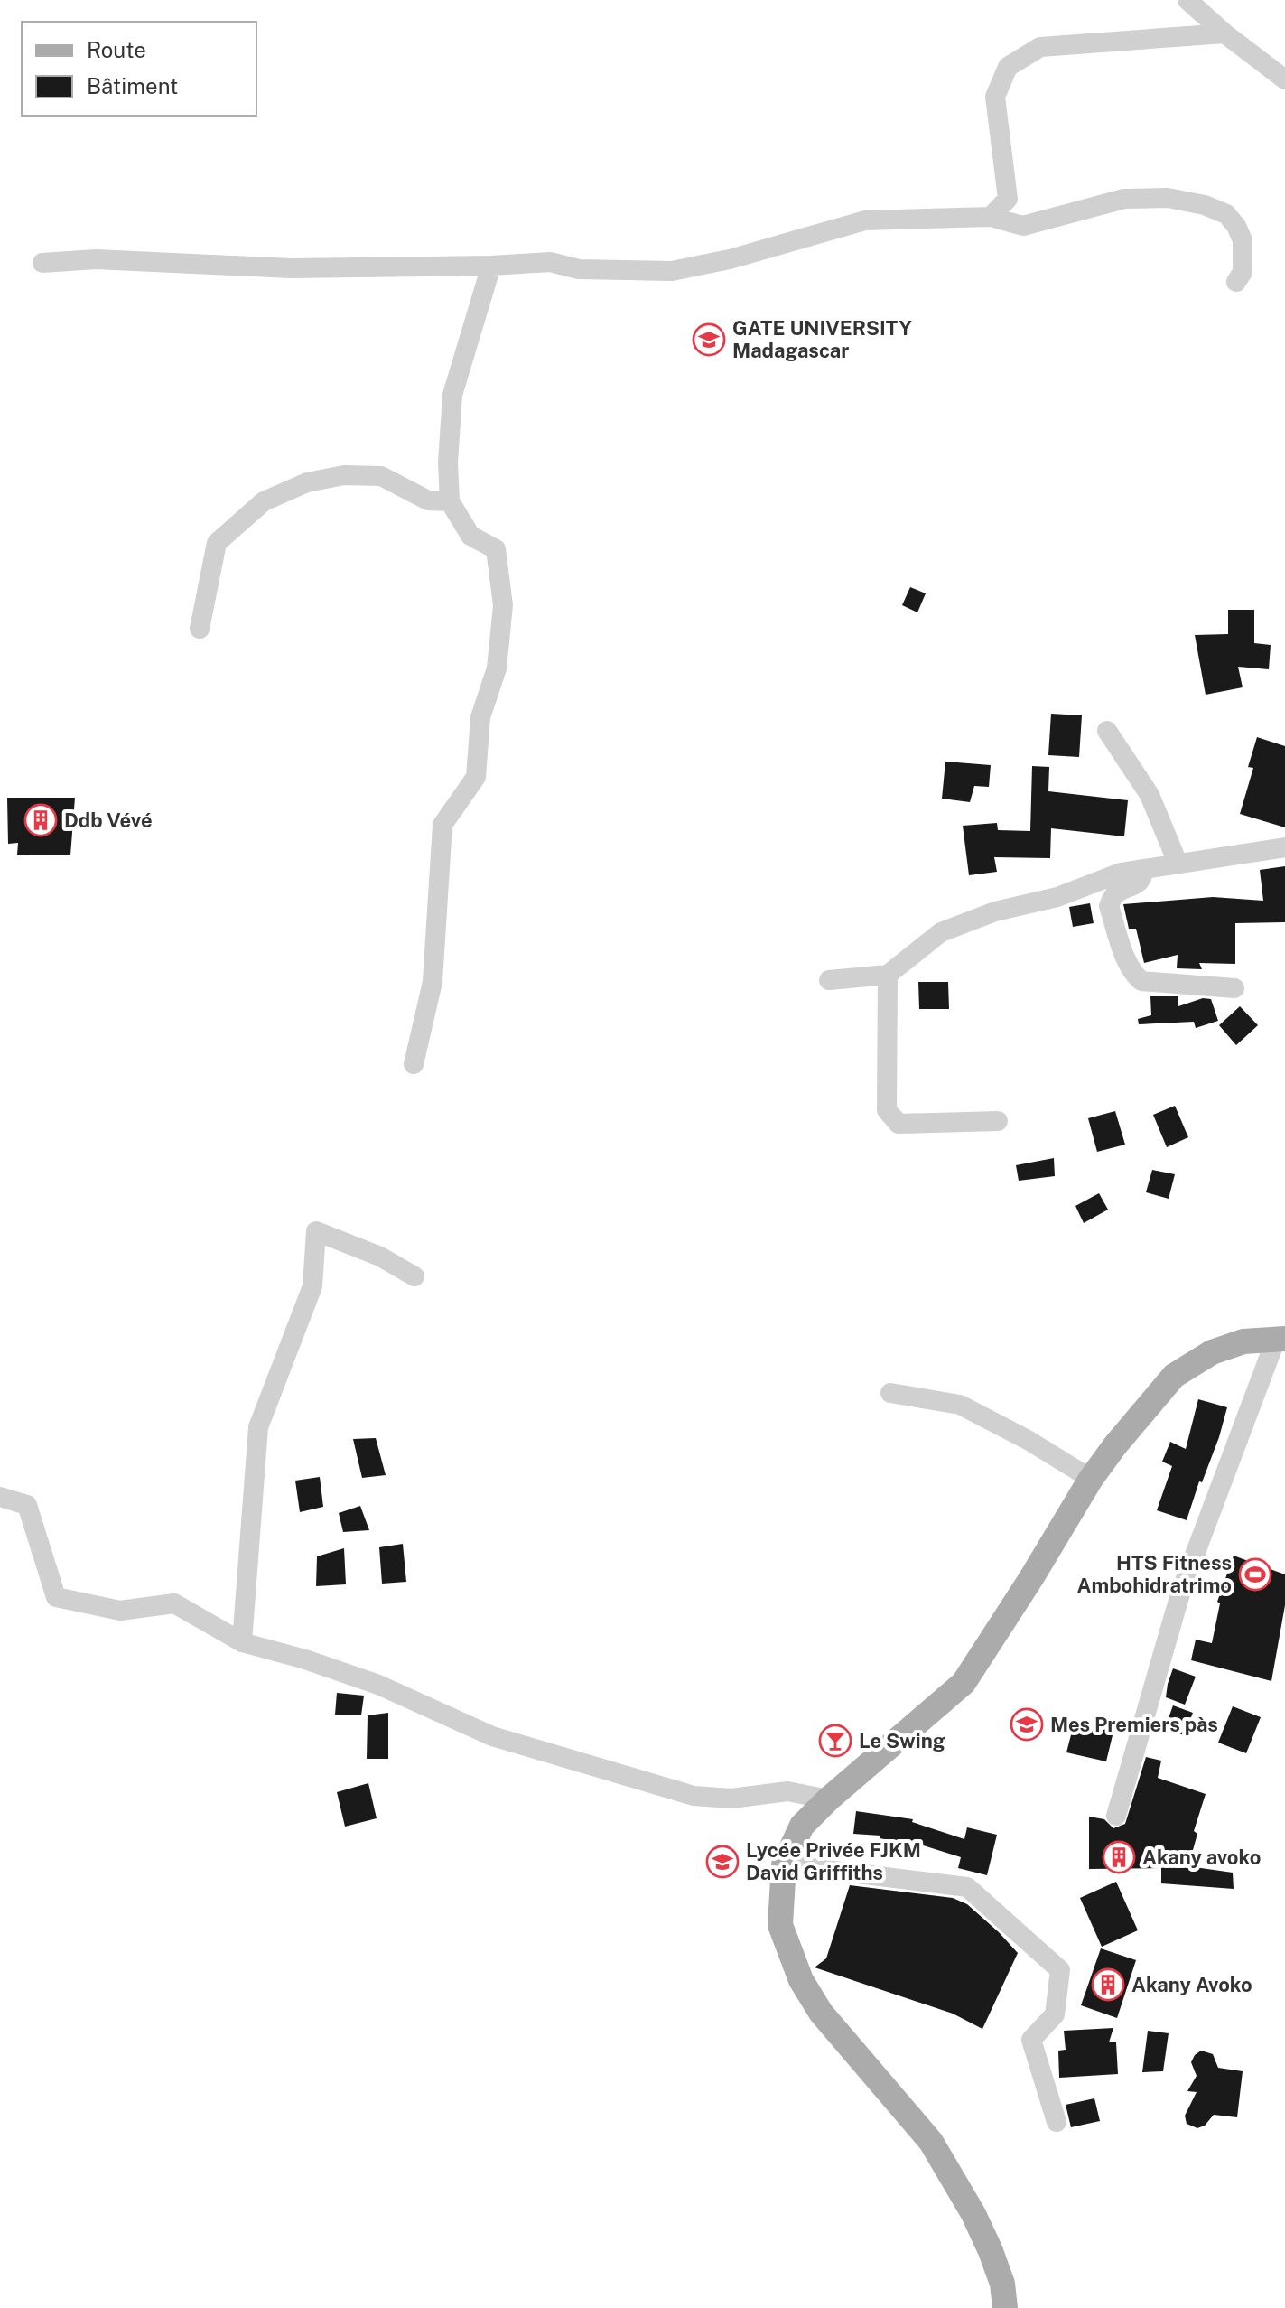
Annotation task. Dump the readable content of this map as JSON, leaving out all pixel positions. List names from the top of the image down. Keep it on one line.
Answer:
{"places":{"school or university":["GATE UNIVERSITY Madagascar","Mes Premiers pàs","Lycée Privée FJKM David Griffiths"],"building":["Ddb Vévé","Akany avoko","Akany Avoko"],"sports":["HTS Fitness Ambohidratrimo"],"bar":["Le Swing"]},"legend":["Route","Bâtiment"]}
